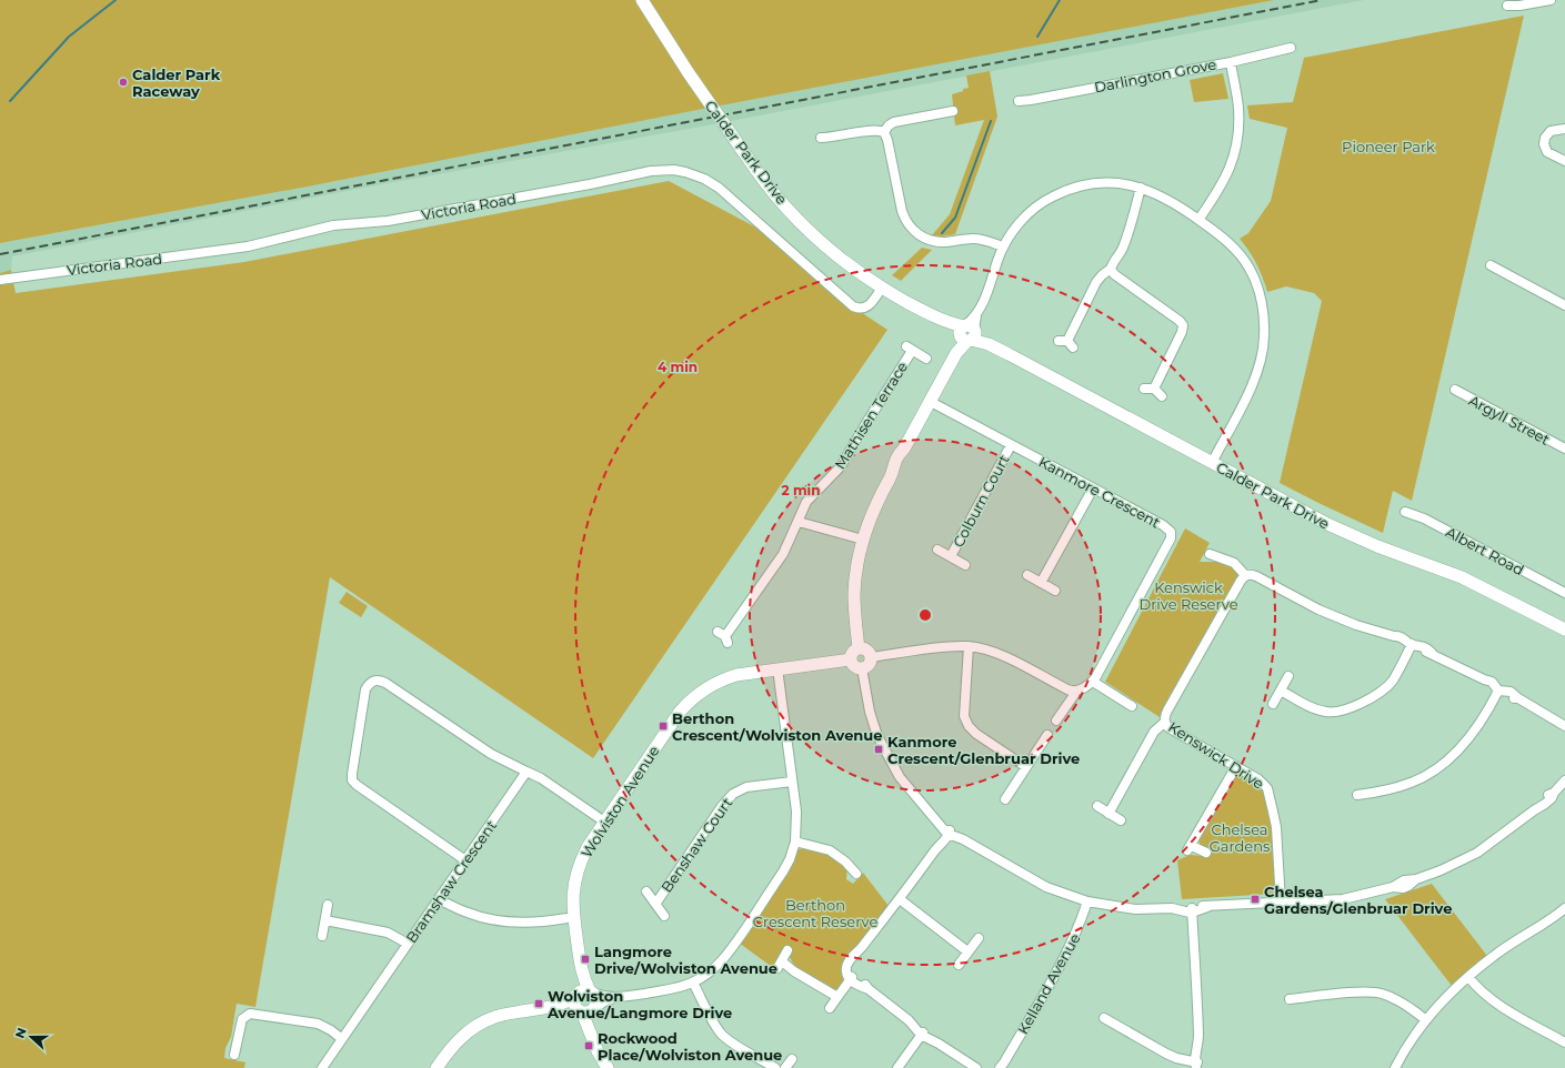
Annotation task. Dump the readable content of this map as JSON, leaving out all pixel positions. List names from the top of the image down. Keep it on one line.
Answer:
{"streets":{"street":["Darlington Grove","Calder Park Drive","Victoria Road","Mathisen Terrace","Argyll Street","Kanmore Crescent","Colburn Court","Albert Road","Kenswick Drive","Wolviston Avenue","Benshaw Court","Bramshaw Crescent","Kelland Avenue"]},"crossings":[["Calder Park Drive","Victoria Road"],["Kanmore Crescent","Colburn Court"]],"parks":["Pioneer Park","Kenswick Drive Reserve","Chelsea Gardens","Berthon Crescent Reserve"],"places":{"other":["Calder Park Raceway"],"transit":["Berthon Crescent/Wolviston Avenue","Kanmore Crescent/Glenbruar Drive","Chelsea Gardens/Glenbruar Drive","Langmore Drive/Wolviston Avenue","Wolviston Avenue/Langmore Drive","Rockwood Place/Wolviston Avenue"]},"north":"left","rings":["4 min","2 min"]}
